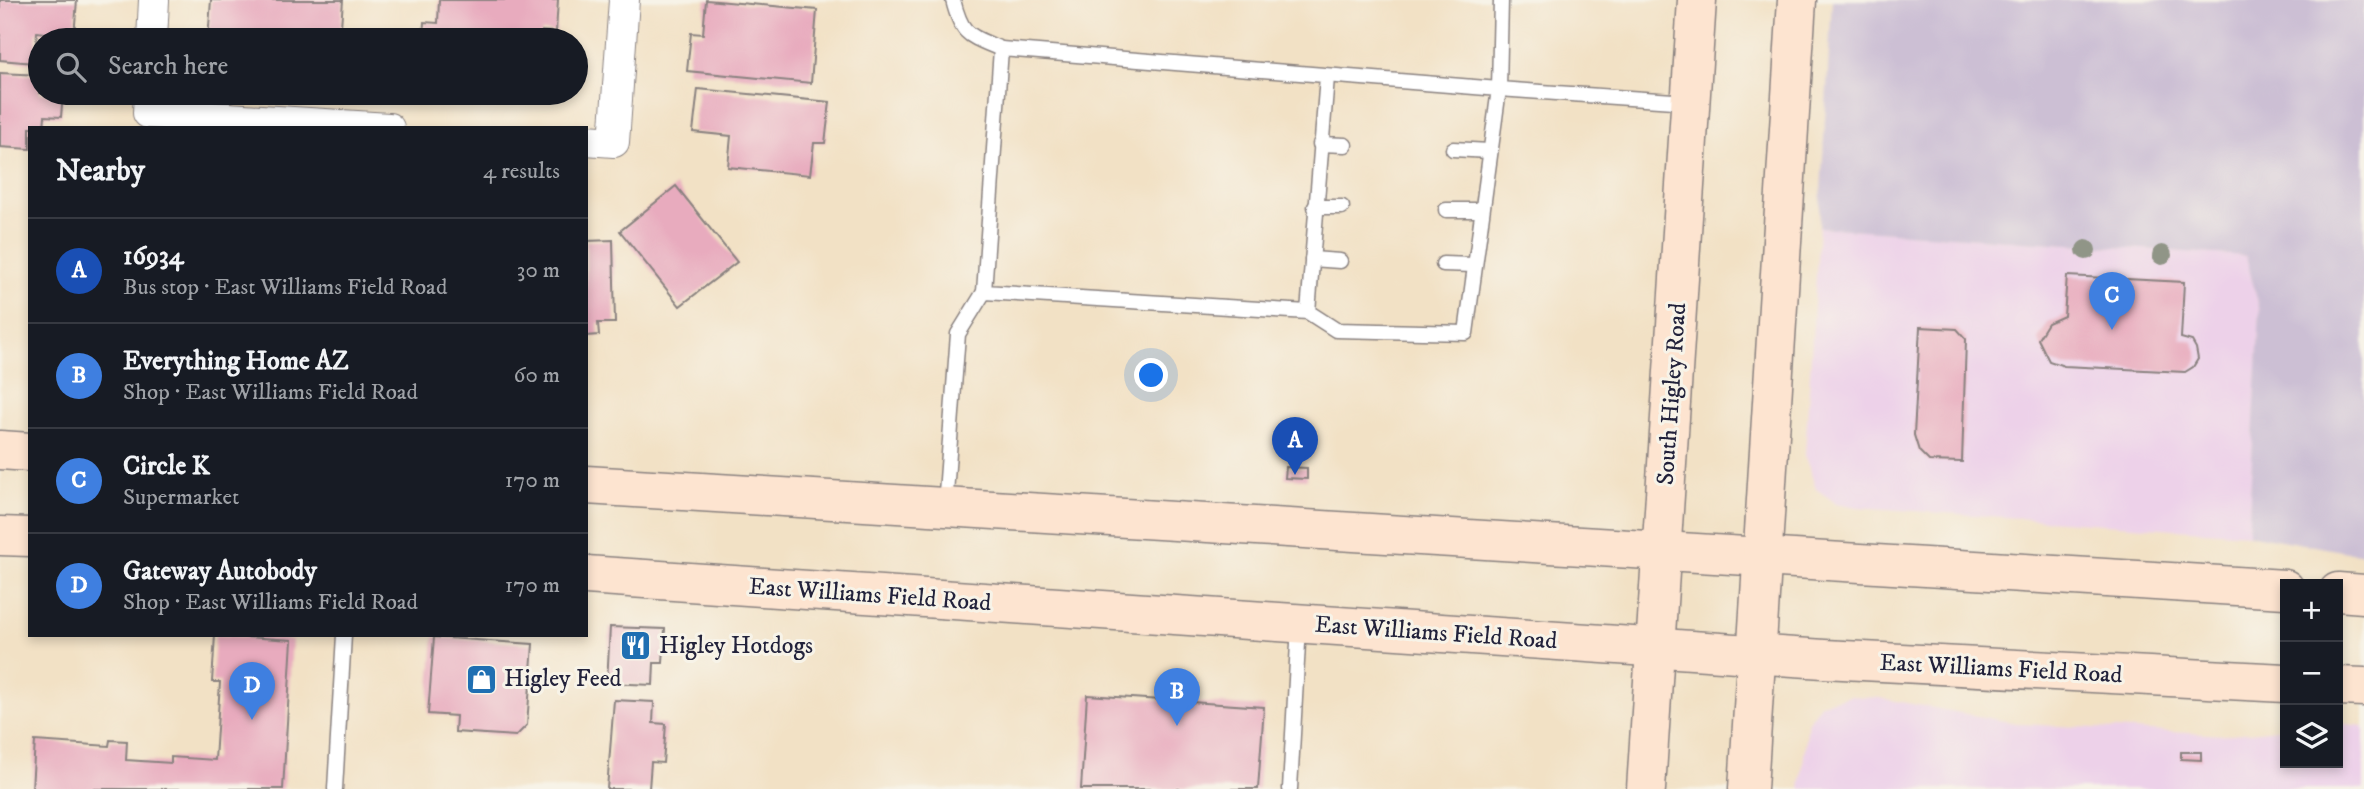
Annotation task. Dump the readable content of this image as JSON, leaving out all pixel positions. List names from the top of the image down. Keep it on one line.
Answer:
{"streets":{"main road":["South Higley Road","East Williams Field Road"]},"crossings":[["South Higley Road","East Williams Field Road"]],"places":{"restaurant":["Higley Hotdogs"],"shop":["Higley Feed"]},"page":{"search":"Search here","heading":["Nearby","4 results"],"list":[{"mark":"A","name":"16934","note":"Bus stop · East Williams Field Road","value":"30 m"},{"mark":"B","name":"Everything Home AZ","note":"Shop · East Williams Field Road","value":"60 m"},{"mark":"C","name":"Circle K","note":"Supermarket","value":"170 m"},{"mark":"D","name":"Gateway Autobody","note":"Shop · East Williams Field Road","value":"170 m"}],"pins":["C","A","D","B"],"map_buttons":["+","−"]}}
